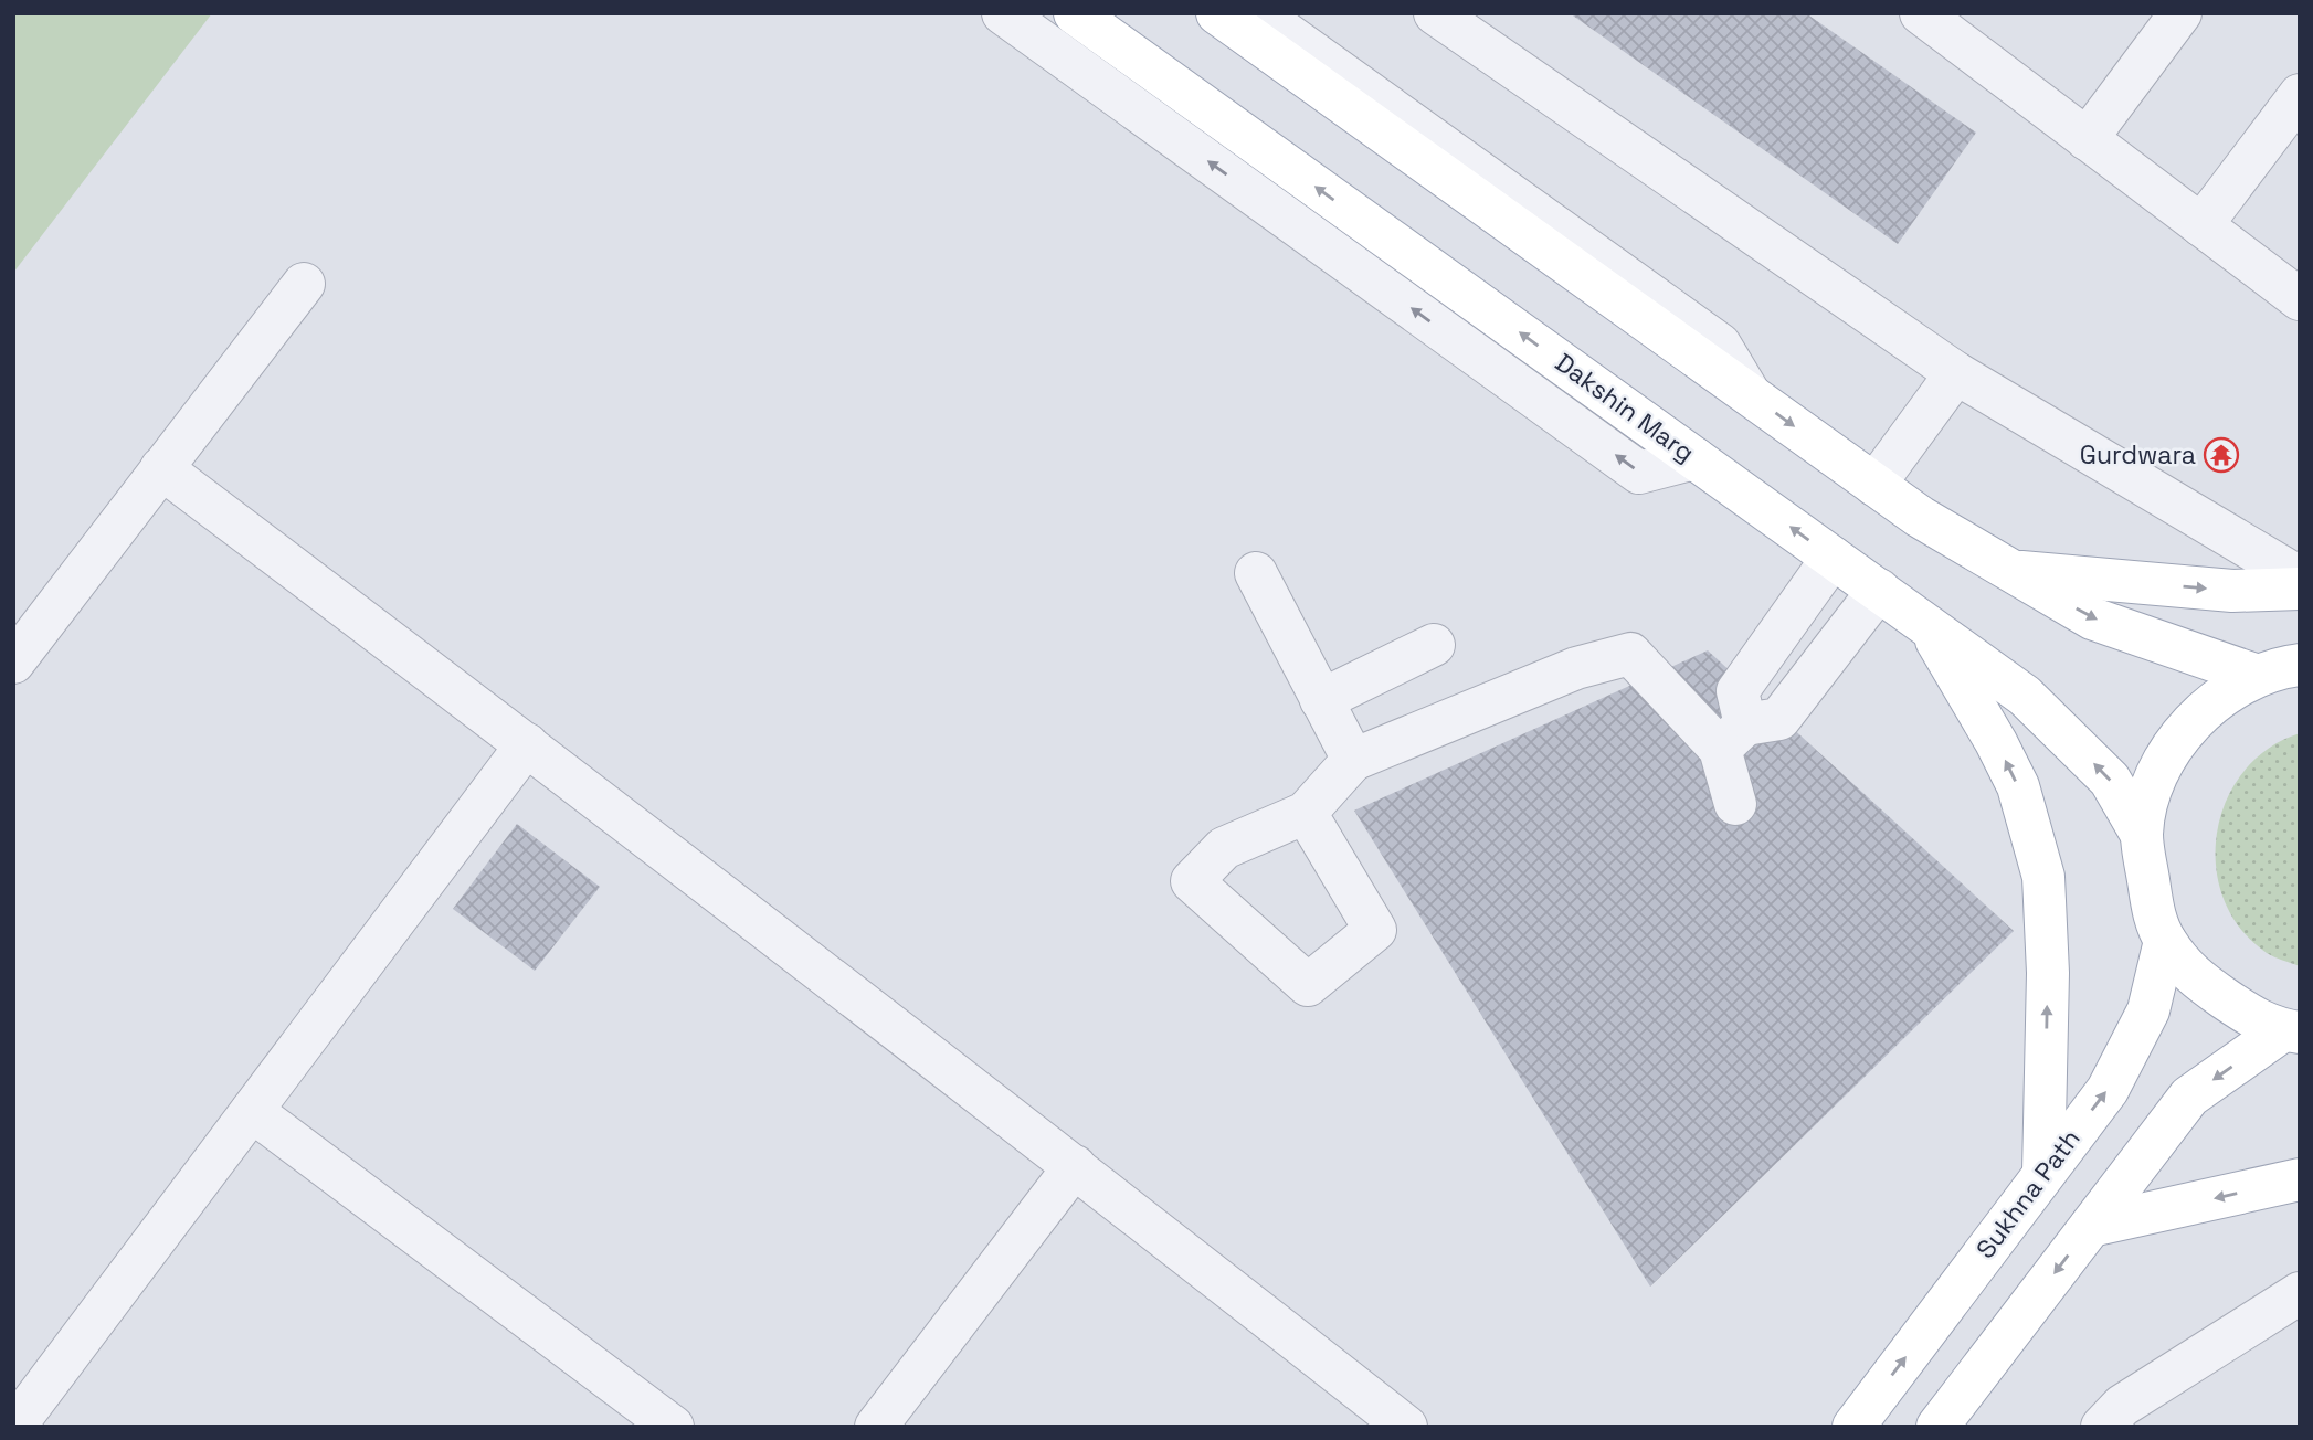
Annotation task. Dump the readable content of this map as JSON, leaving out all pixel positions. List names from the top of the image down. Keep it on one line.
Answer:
{"streets":{"main road":["Dakshin Marg","Sukhna Path"]},"places":{"temple":["Gurdwara"]}}
